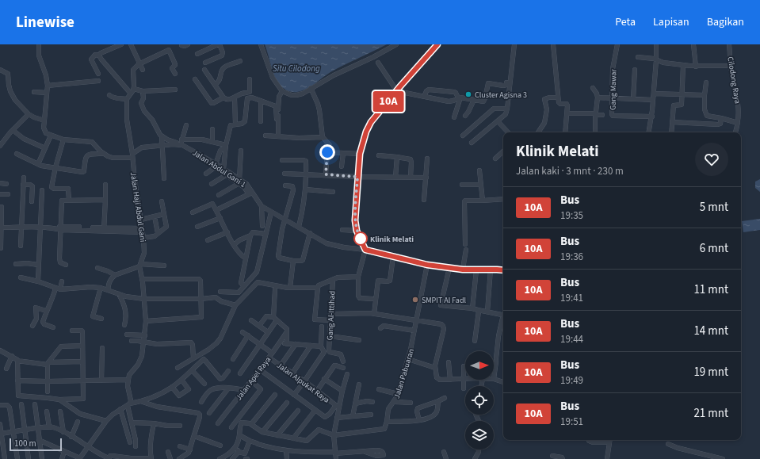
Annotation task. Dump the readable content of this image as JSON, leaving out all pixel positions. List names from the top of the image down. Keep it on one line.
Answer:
{"streets":{"street":["Cilodong Raya","Gang Mawar","Jalan Abdul Gani 1","Jalan Haji Abdul Gani","Gang Al-Ittihad","Jalan Pabuaran","Jalan Apel Raya","Jalan Alpukat Raya"]},"crossings":[["Jalan Abdul Gani 1","Jalan Pabuaran"],["Jalan Apel Raya","Jalan Alpukat Raya"]],"water":["Situ Cilodong"],"places":["Cluster Agisna 3","Klinik Melati","SMPIT Al Fadl"],"lines":["bus line 10A"],"scale_bar":"100 m","north":"right","page":{"header":"Linewise","nav":["Peta","Lapisan","Bagikan"],"on_map":"10A","heading":["Klinik Melati","Jalan kaki · 3 mnt · 230 m"],"list":[{"mark":"10A","name":"Bus","note":"19:35","value":"5 mnt"},{"mark":"10A","name":"Bus","note":"19:36","value":"6 mnt"},{"mark":"10A","name":"Bus","note":"19:41","value":"11 mnt"},{"mark":"10A","name":"Bus","note":"19:44","value":"14 mnt"},{"mark":"10A","name":"Bus","note":"19:49","value":"19 mnt"},{"mark":"10A","name":"Bus","note":"19:51","value":"21 mnt"}],"scale":"100 m"}}
